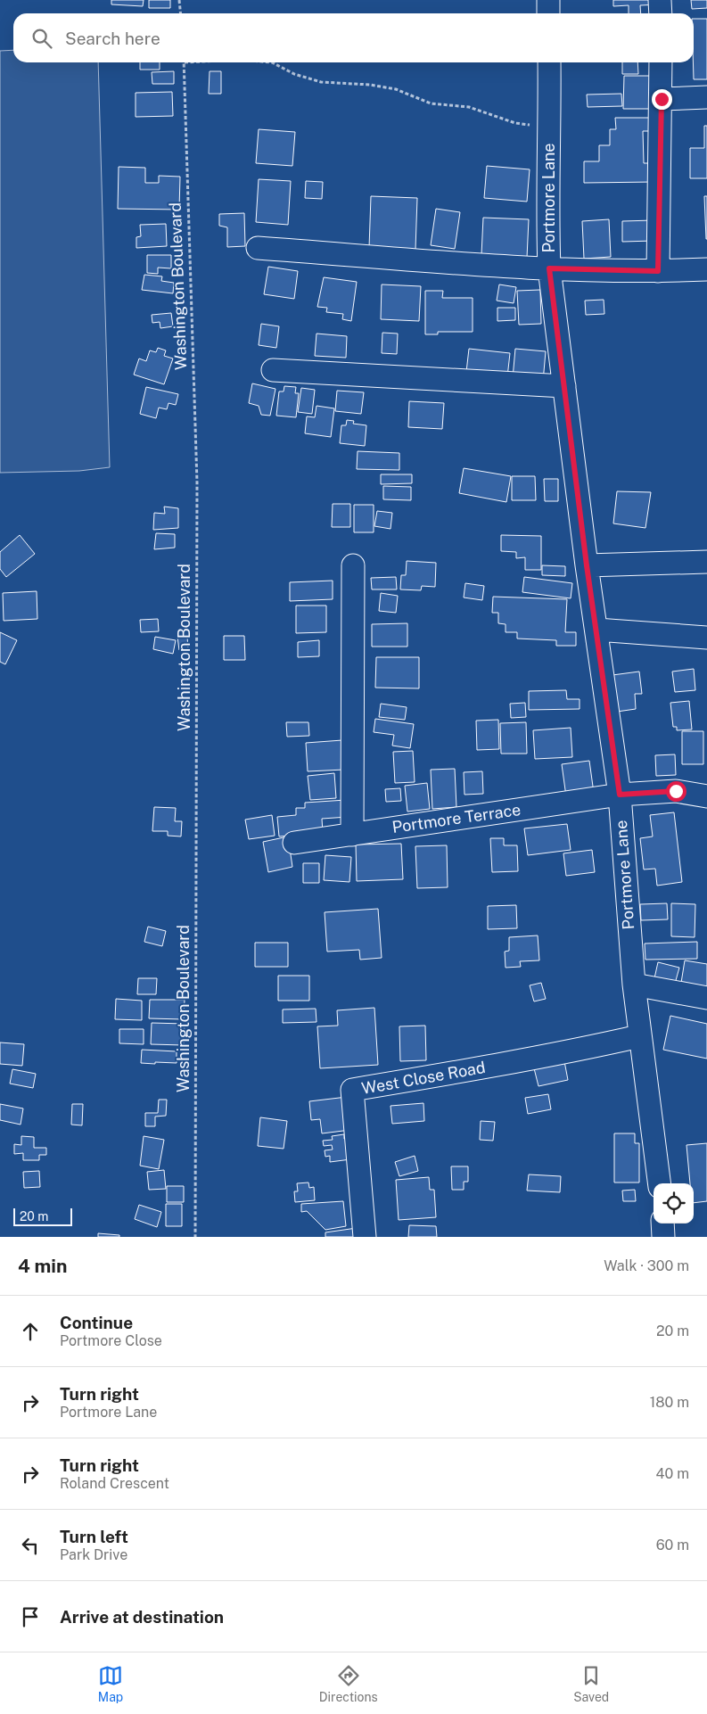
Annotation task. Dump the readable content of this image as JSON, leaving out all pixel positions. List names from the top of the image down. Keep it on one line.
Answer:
{"streets":{"street":["Portmore Lane","Portmore Terrace","West Close Road"],"path":["Washington Boulevard"]},"crossings":[["Portmore Lane","Portmore Terrace"],["Portmore Lane","West Close Road"]],"scale_bar":"20 m","page":{"search":"Search here","scale":"20 m","heading":["4 min","Walk · 300 m"],"list":[["Continue","Portmore Close","20 m"],["Turn right","Portmore Lane","180 m"],["Turn right","Roland Crescent","40 m"],["Turn left","Park Drive","60 m"],"Arrive at destination"],"nav":["Map","Directions","Saved"]}}
